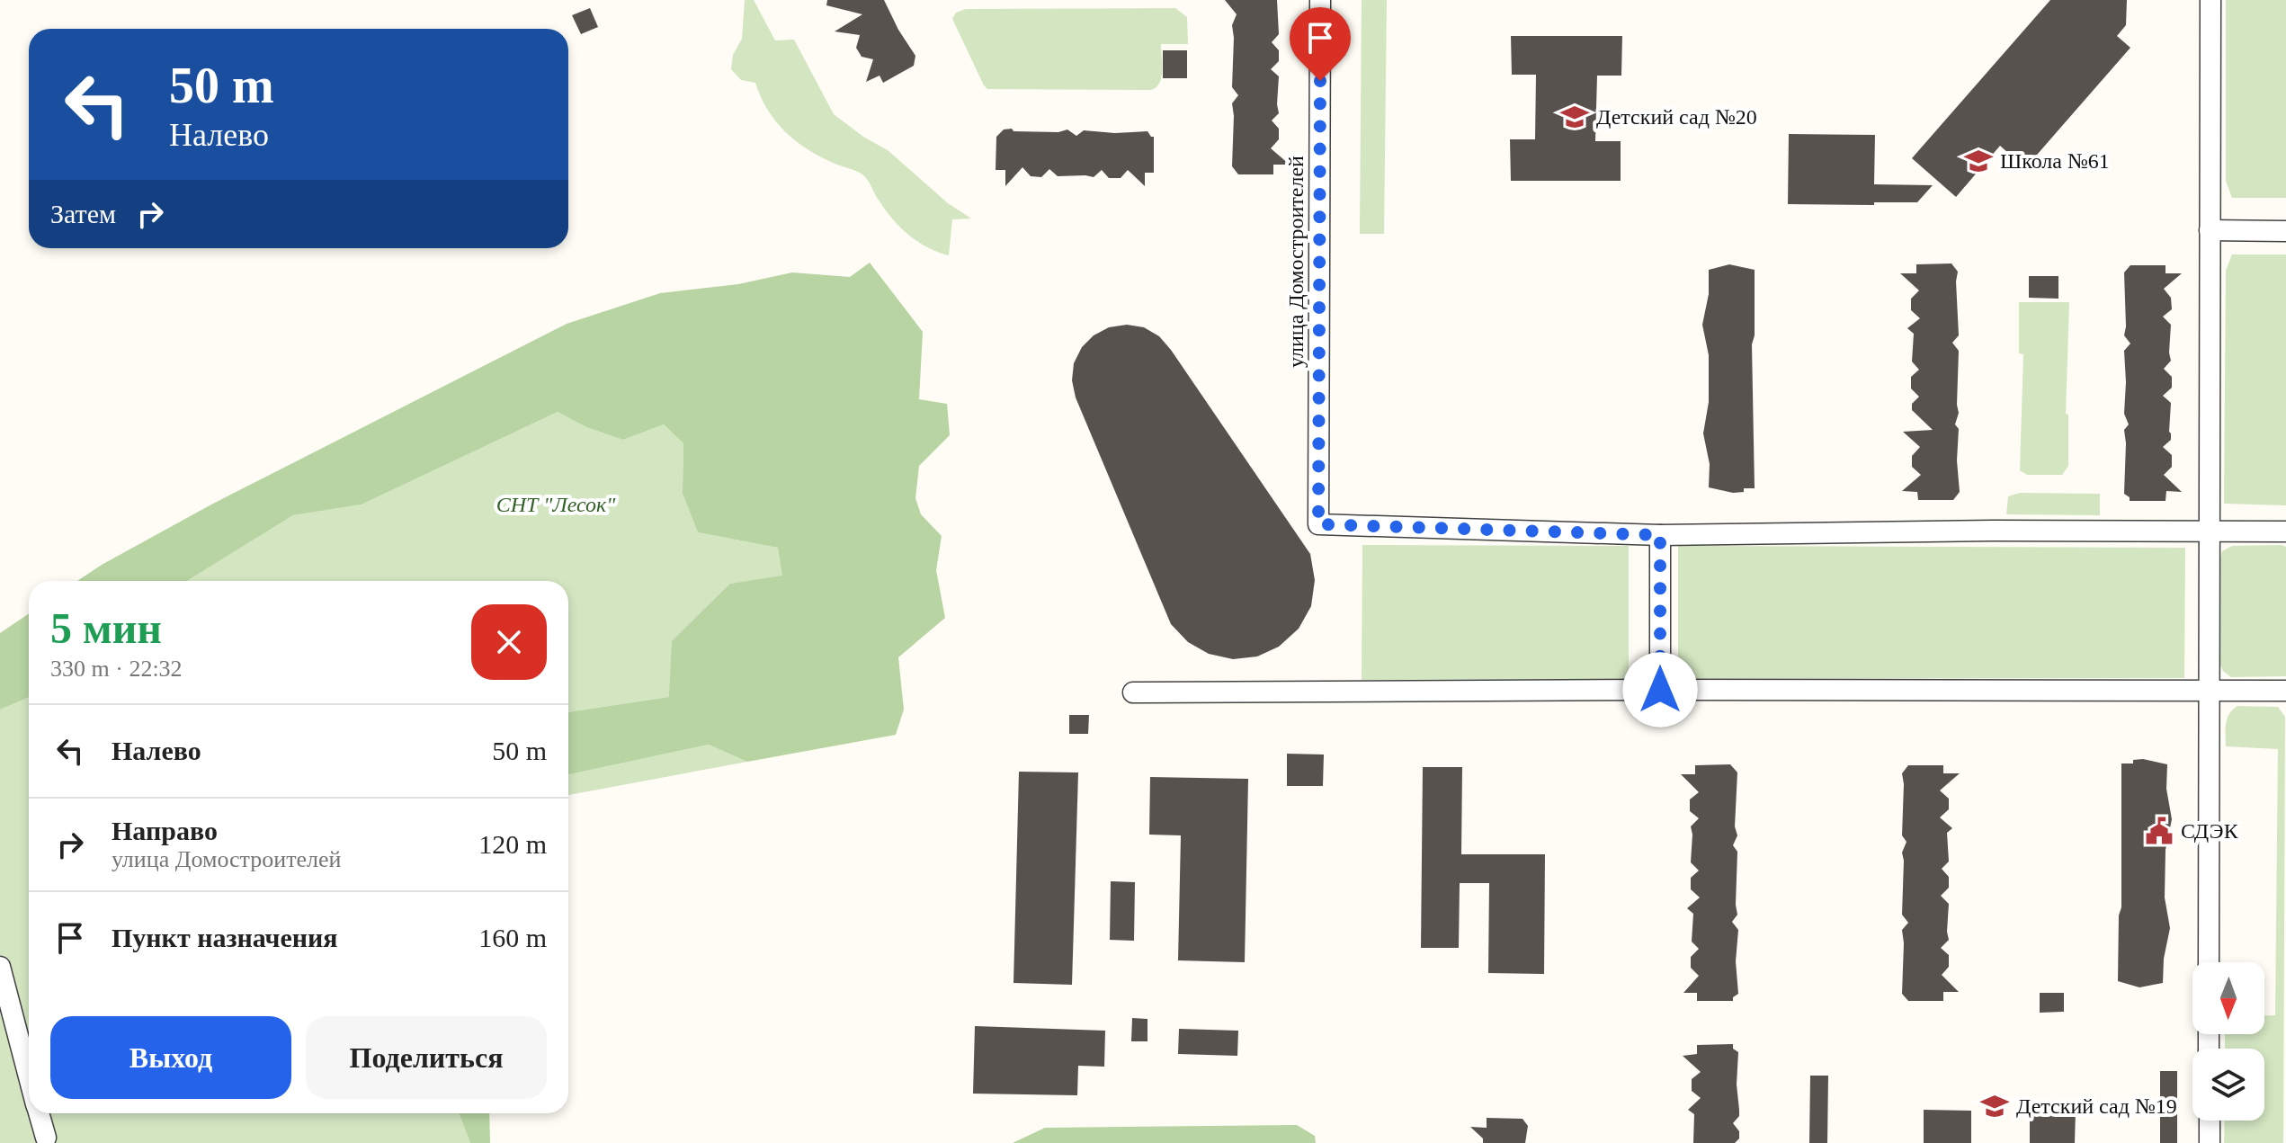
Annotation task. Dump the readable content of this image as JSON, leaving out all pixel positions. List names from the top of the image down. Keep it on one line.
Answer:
{"streets":{"street":["улица Домостроителей"]},"parks":["СНТ \"Лесок\""],"places":{"school or university":["Детский сад №20","Школа №61","Детский сад №19"],"public building":["СДЭК"]},"north":"bottom","page":{"turn":["50 m","Налево"],"then":"Затем","heading":["5 мин","330 m · 22:32"],"list":[{"name":"Налево","value":"50 m"},{"name":"Направо","note":"улица Домостроителей","value":"120 m"},{"name":"Пункт назначения","value":"160 m"}],"buttons":["Выход","Поделиться"]}}
